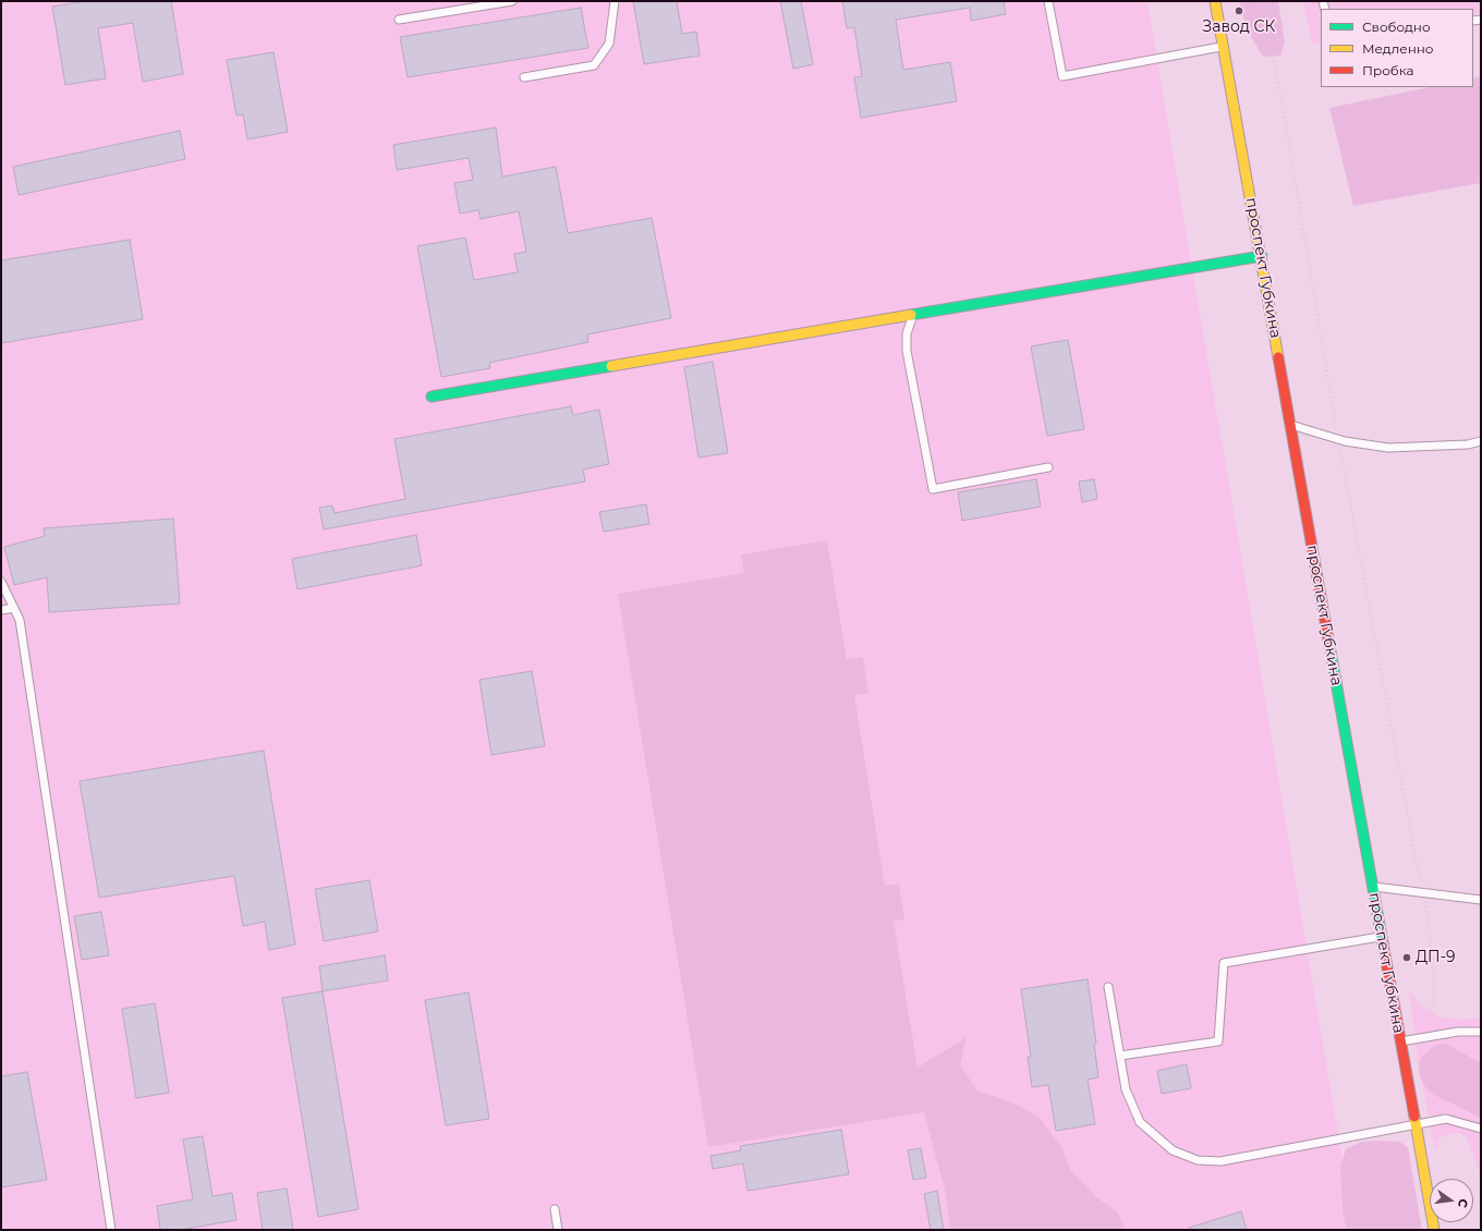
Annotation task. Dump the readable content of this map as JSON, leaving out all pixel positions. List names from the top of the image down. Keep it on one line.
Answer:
{"streets":{"main road":["проспект Губкина"]},"places":["Завод СК","ДП-9"],"legend":["Свободно","Медленно","Пробка"],"north":"right"}
